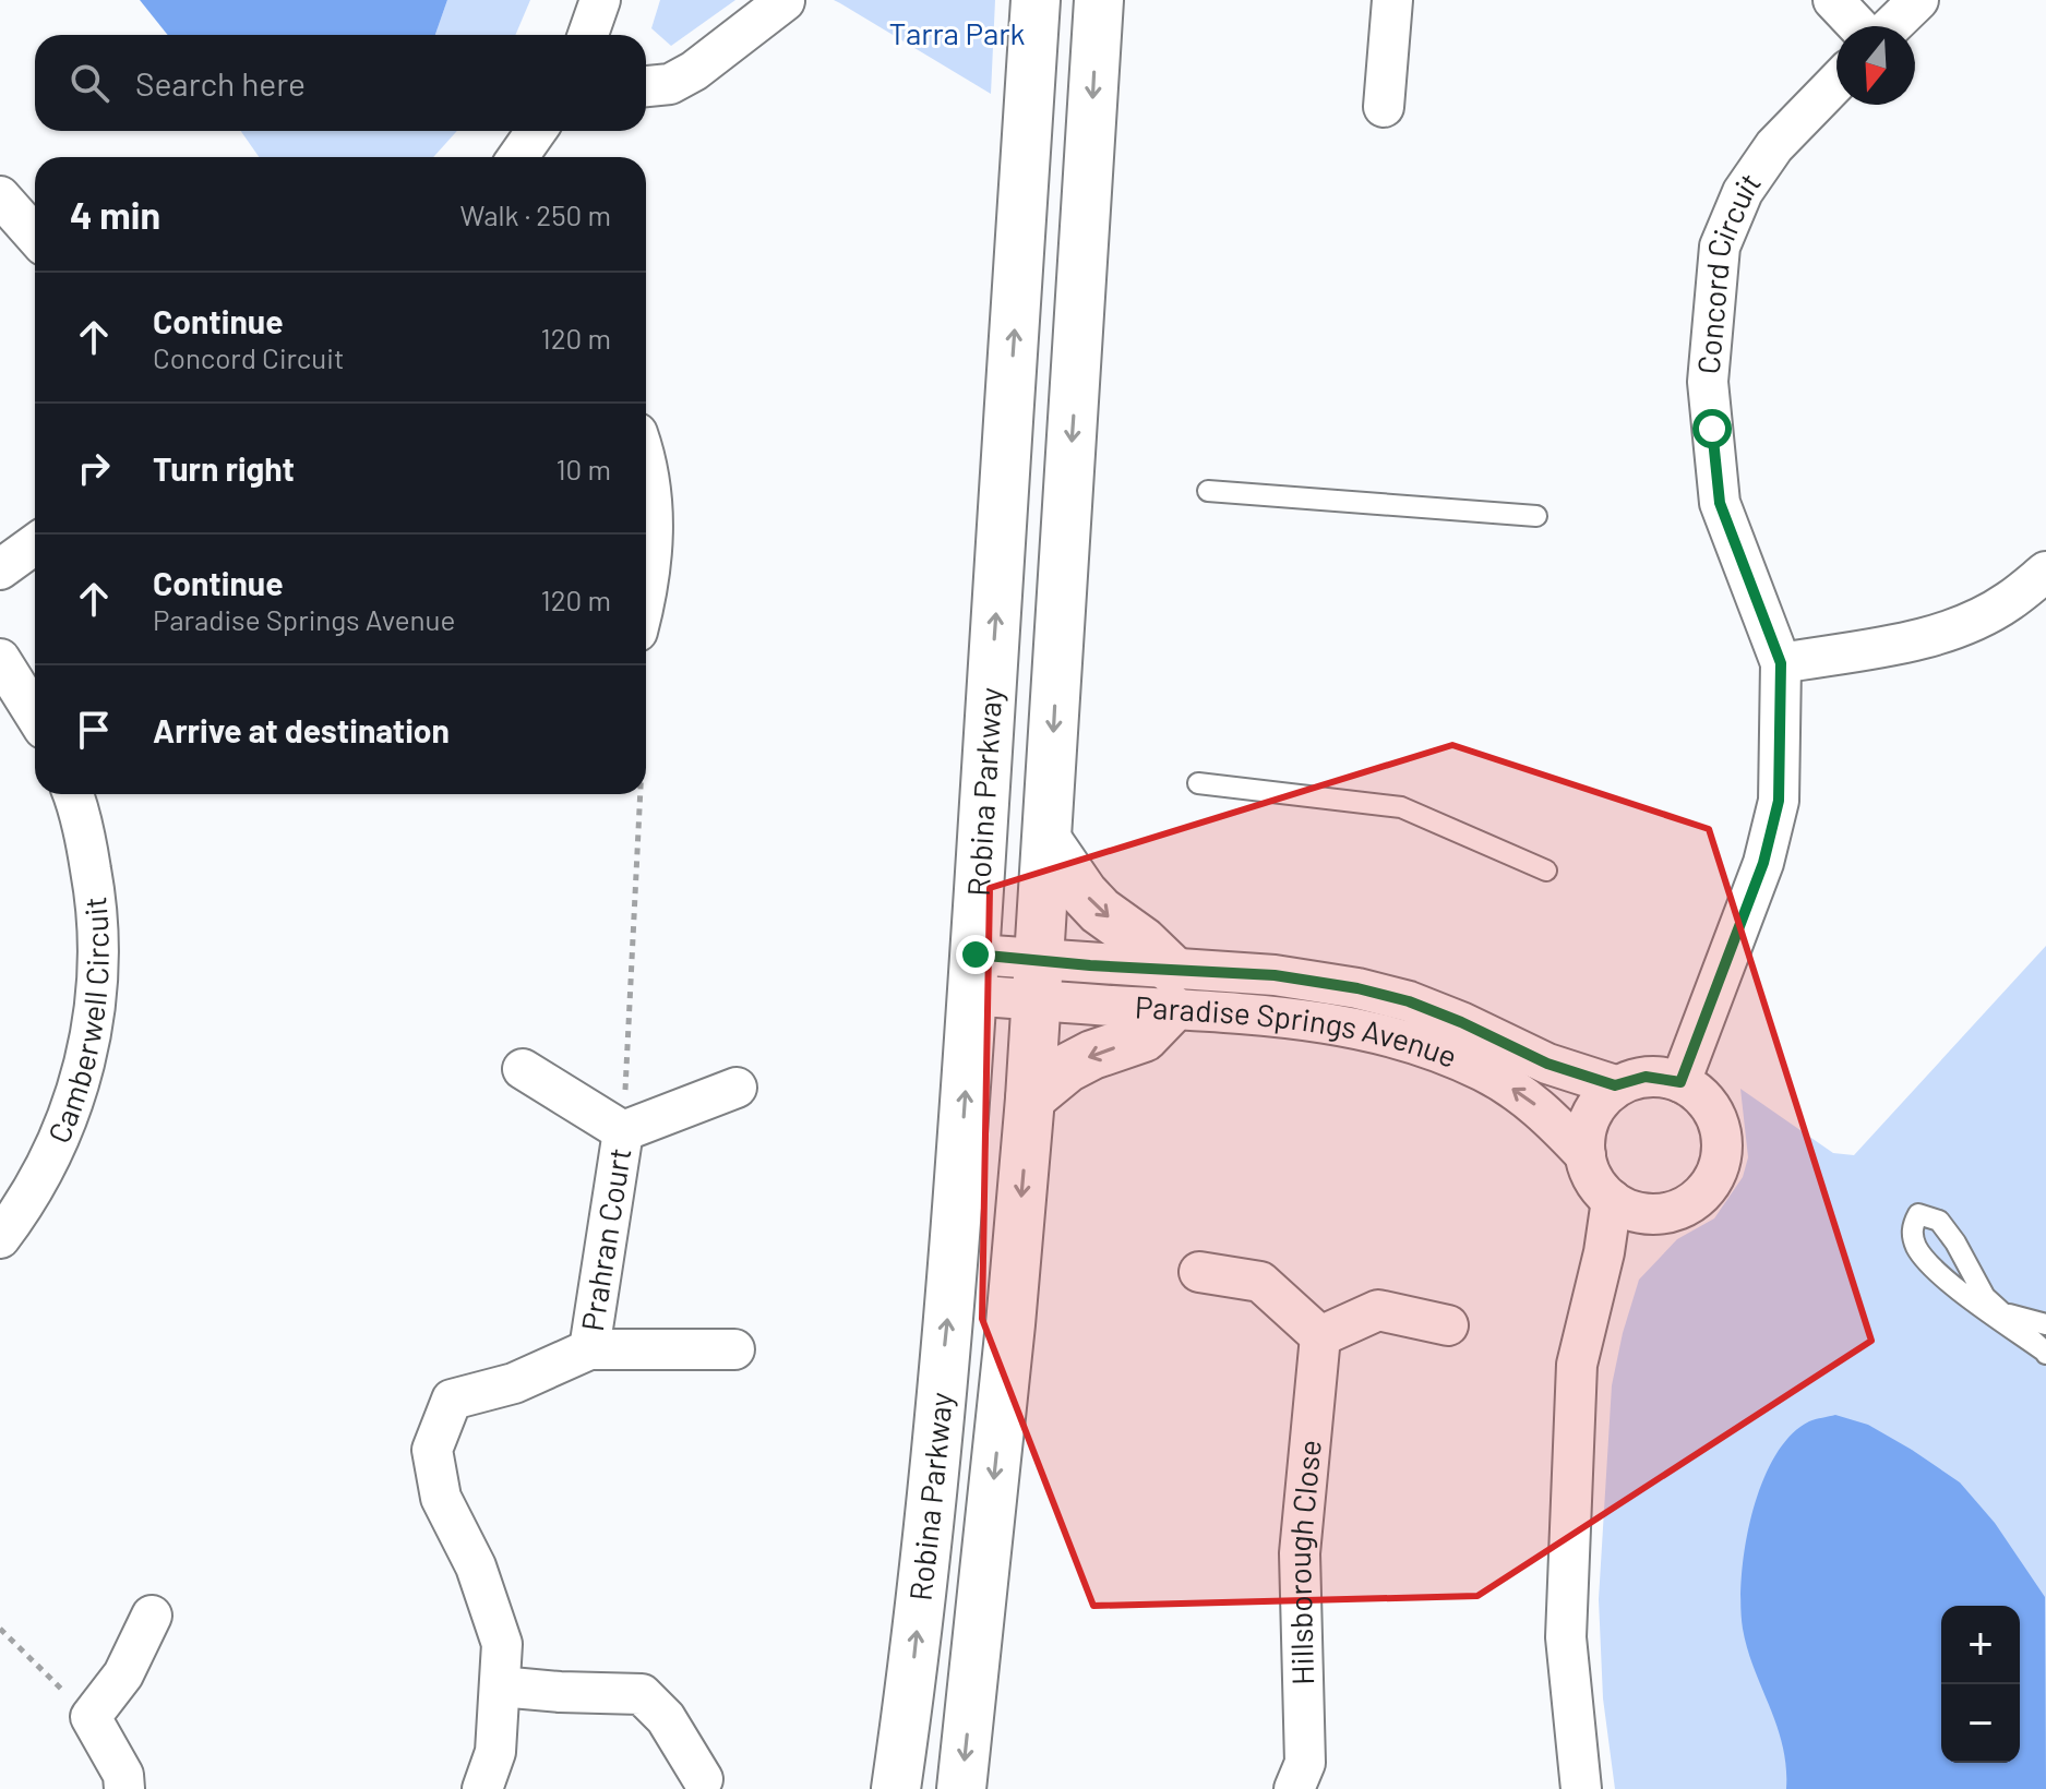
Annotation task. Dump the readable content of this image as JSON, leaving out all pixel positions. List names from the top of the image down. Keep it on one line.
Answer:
{"streets":{"main road":["Robina Parkway"],"street":["Concord Circuit","Camberwell Circuit","Paradise Springs Avenue","Prahran Court","Hillsborough Close"]},"crossings":[["Concord Circuit","Paradise Springs Avenue"],["Robina Parkway","Paradise Springs Avenue"]],"parks":["Tarra Park"],"north":"bottom","page":{"search":"Search here","heading":["4 min","Walk · 250 m"],"list":[["Continue","Concord Circuit","120 m"],["Turn right","10 m"],["Continue","Paradise Springs Avenue","120 m"],"Arrive at destination"],"map_buttons":["+","−"]}}
